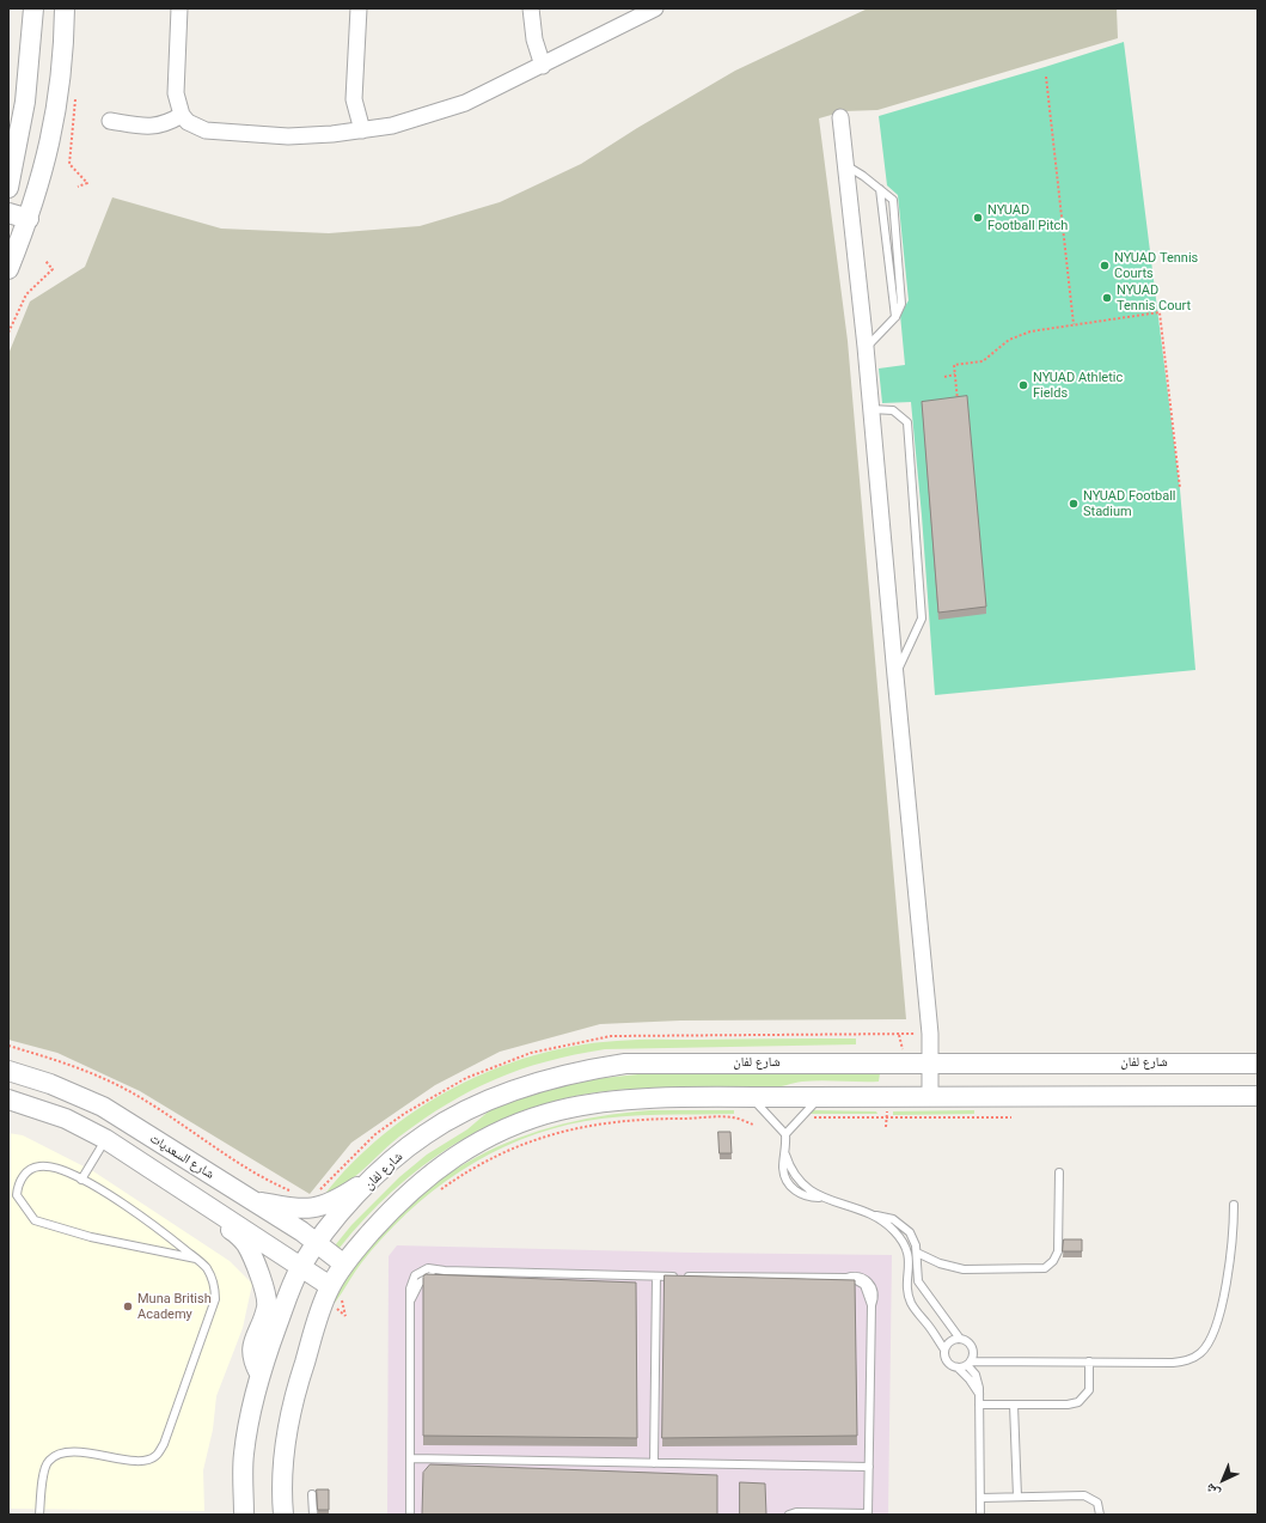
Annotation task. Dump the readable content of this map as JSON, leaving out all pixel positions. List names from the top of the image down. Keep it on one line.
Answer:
{"streets":{"street":["شارع لفان","شارع السعديات"]},"crossings":[["شارع لفان","شارع السعديات"]],"places":["NYUAD Football Pitch","NYUAD Tennis Courts","NYUAD Tennis Court","NYUAD Athletic Fields","NYUAD Football Stadium","Muna British Academy"],"north":"bottom left"}
